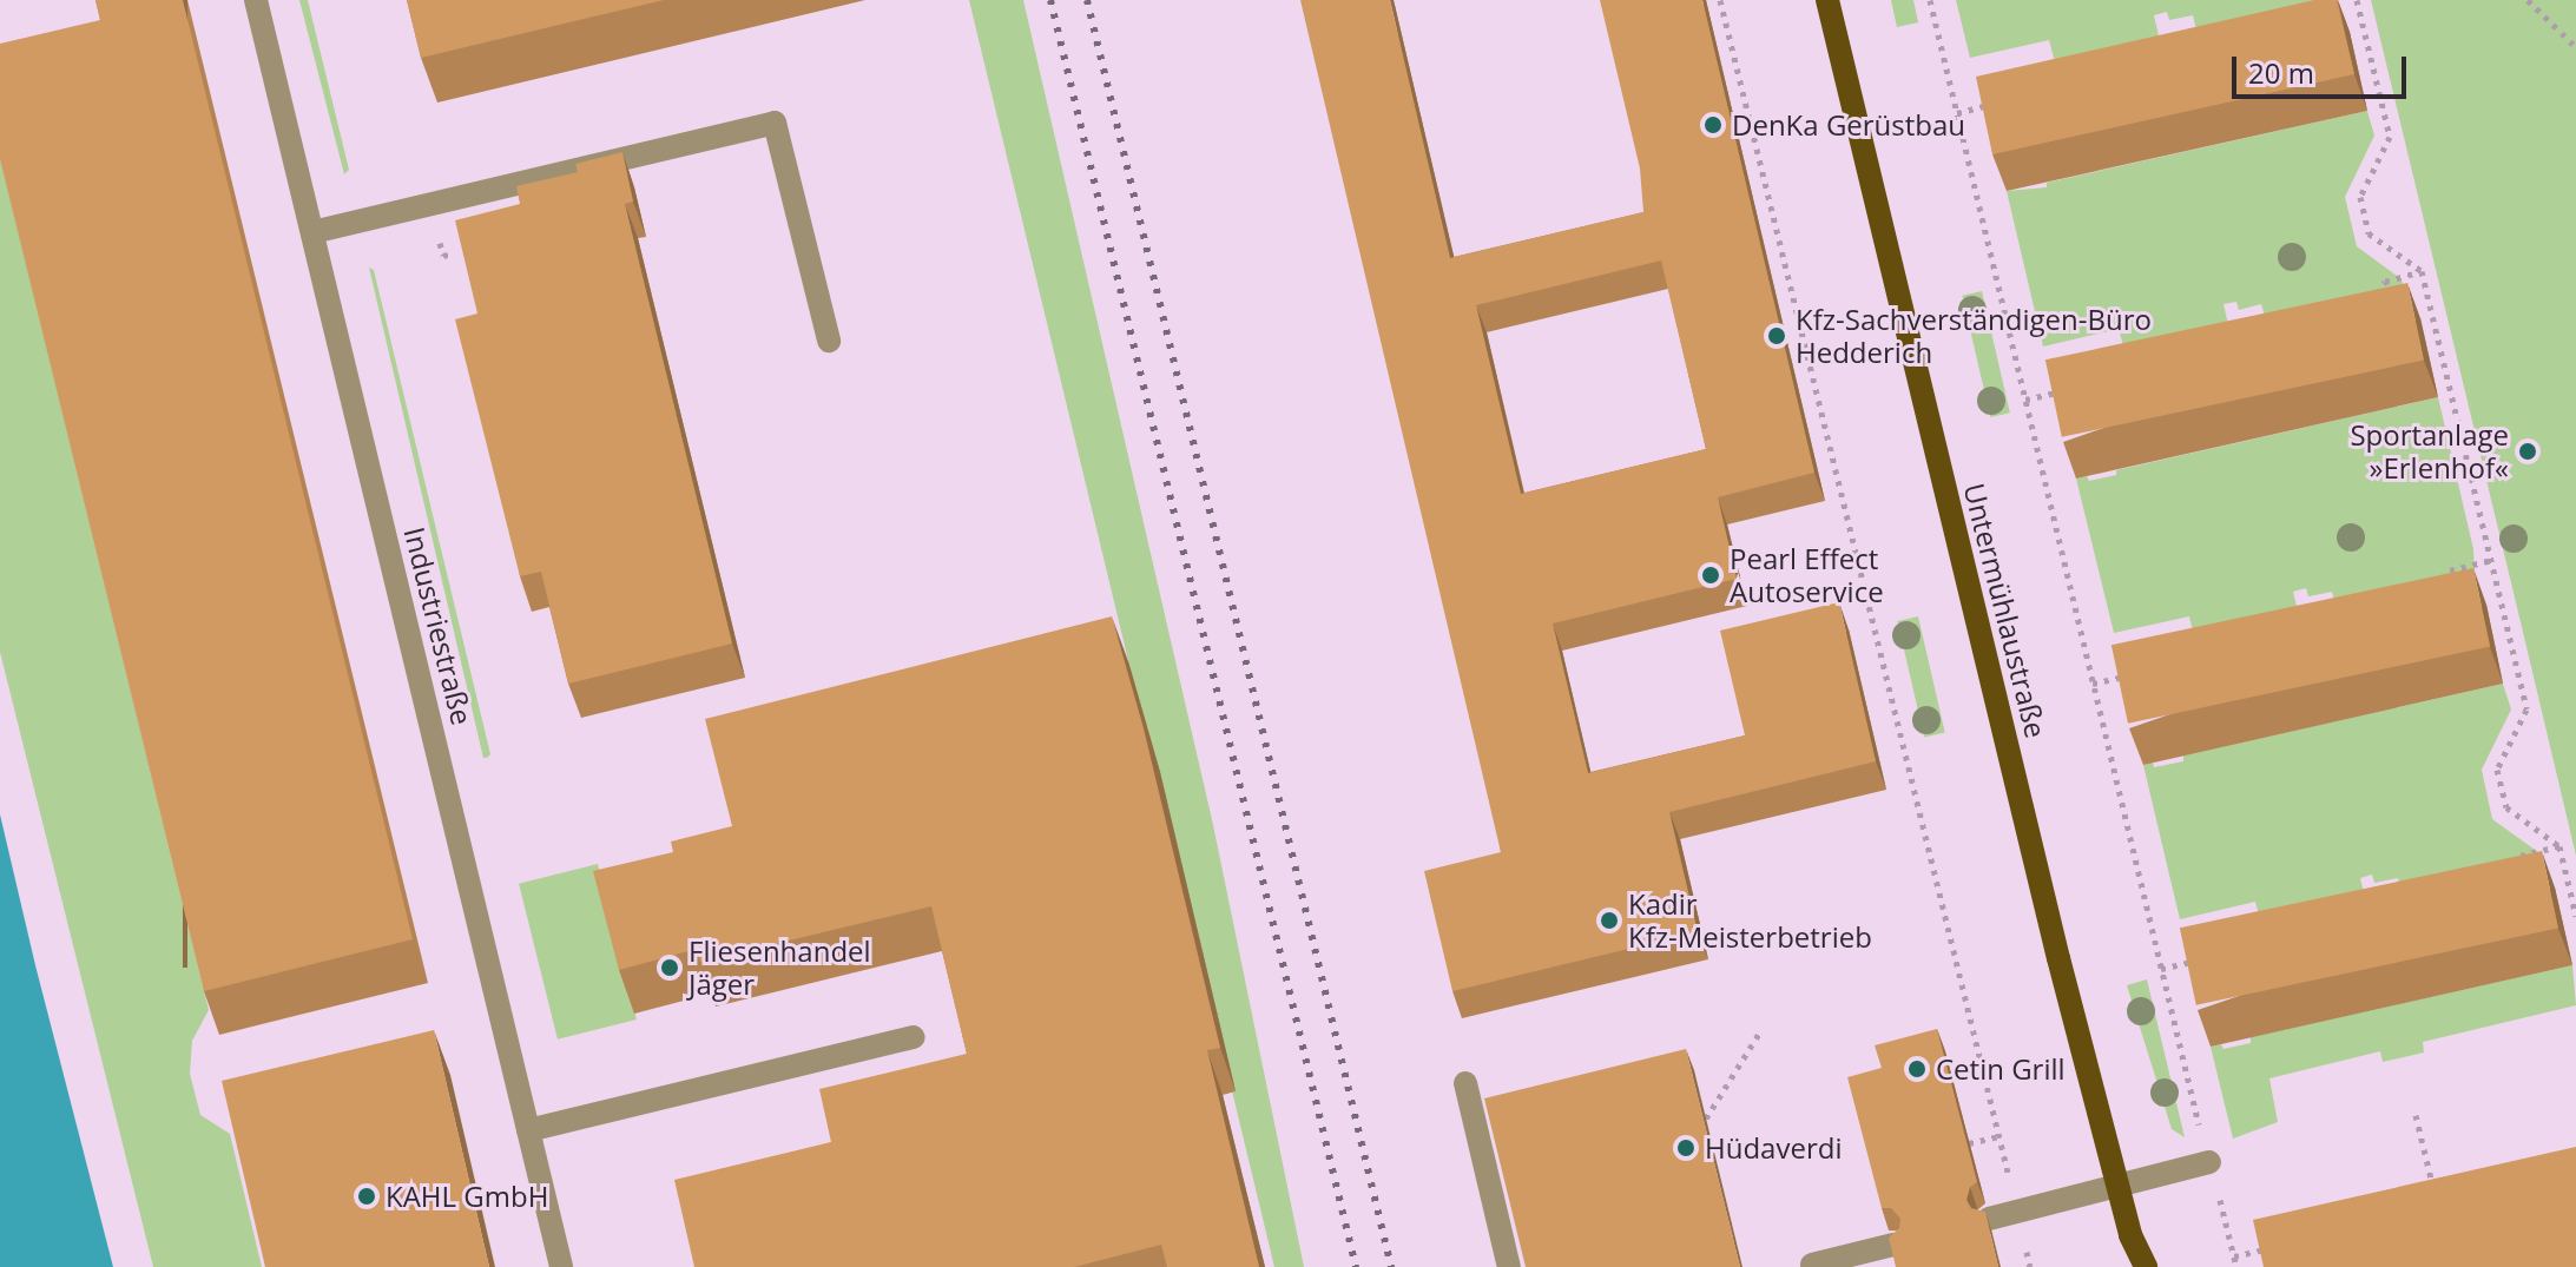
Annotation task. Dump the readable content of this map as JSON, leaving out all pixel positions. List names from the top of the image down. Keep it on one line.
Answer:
{"streets":{"main road":["Untermühlaustraße"],"street":["Industriestraße"]},"places":["DenKa Gerüstbau","Kfz-Sachverständigen-Büro Hedderich","Sportanlage »Erlenhof«","Pearl Effect Autoservice","Kadir Kfz-Meisterbetrieb","Fliesenhandel Jäger","Cetin Grill","Hüdaverdi","KAHL GmbH"],"scale_bar":"20 m"}
